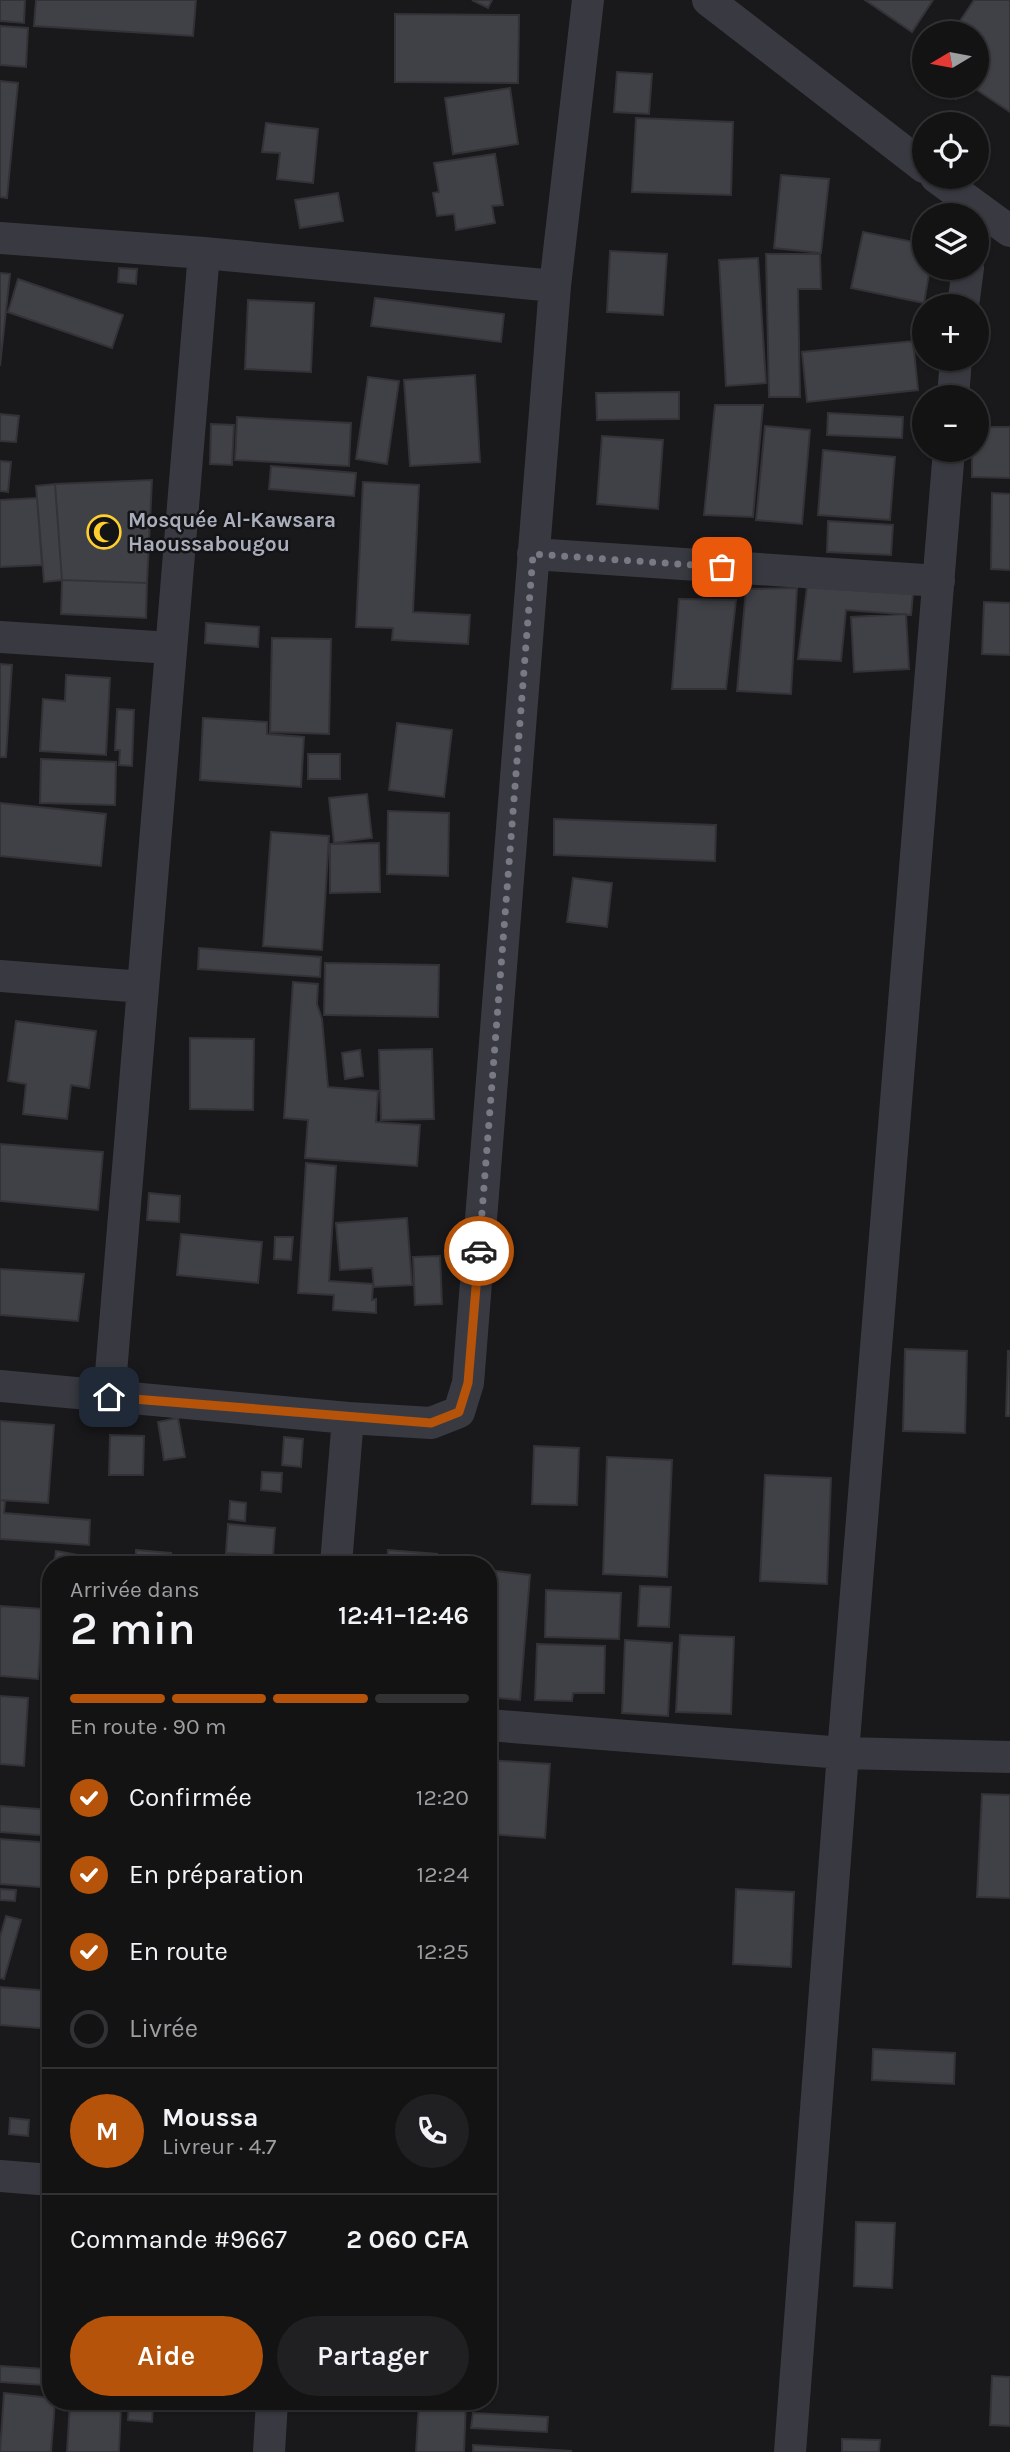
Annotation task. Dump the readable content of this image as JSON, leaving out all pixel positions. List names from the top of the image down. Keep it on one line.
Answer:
{"places":{"mosque":["Mosquée Al-Kawsara Haoussabougou"]},"north":"left","page":{"map_buttons":["+","−"],"heading":["2 min","Arrivée dans","12:41–12:46"],"panel":["Moussa","Livreur · 4.7","Commande #9667","2 060 CFA"],"bar":"En route · 90 m","list":[["Confirmée","12:20"],["En préparation","12:24"],["En route","12:25"],"Livrée"],"round":"M","buttons":["Aide","Partager"]}}
